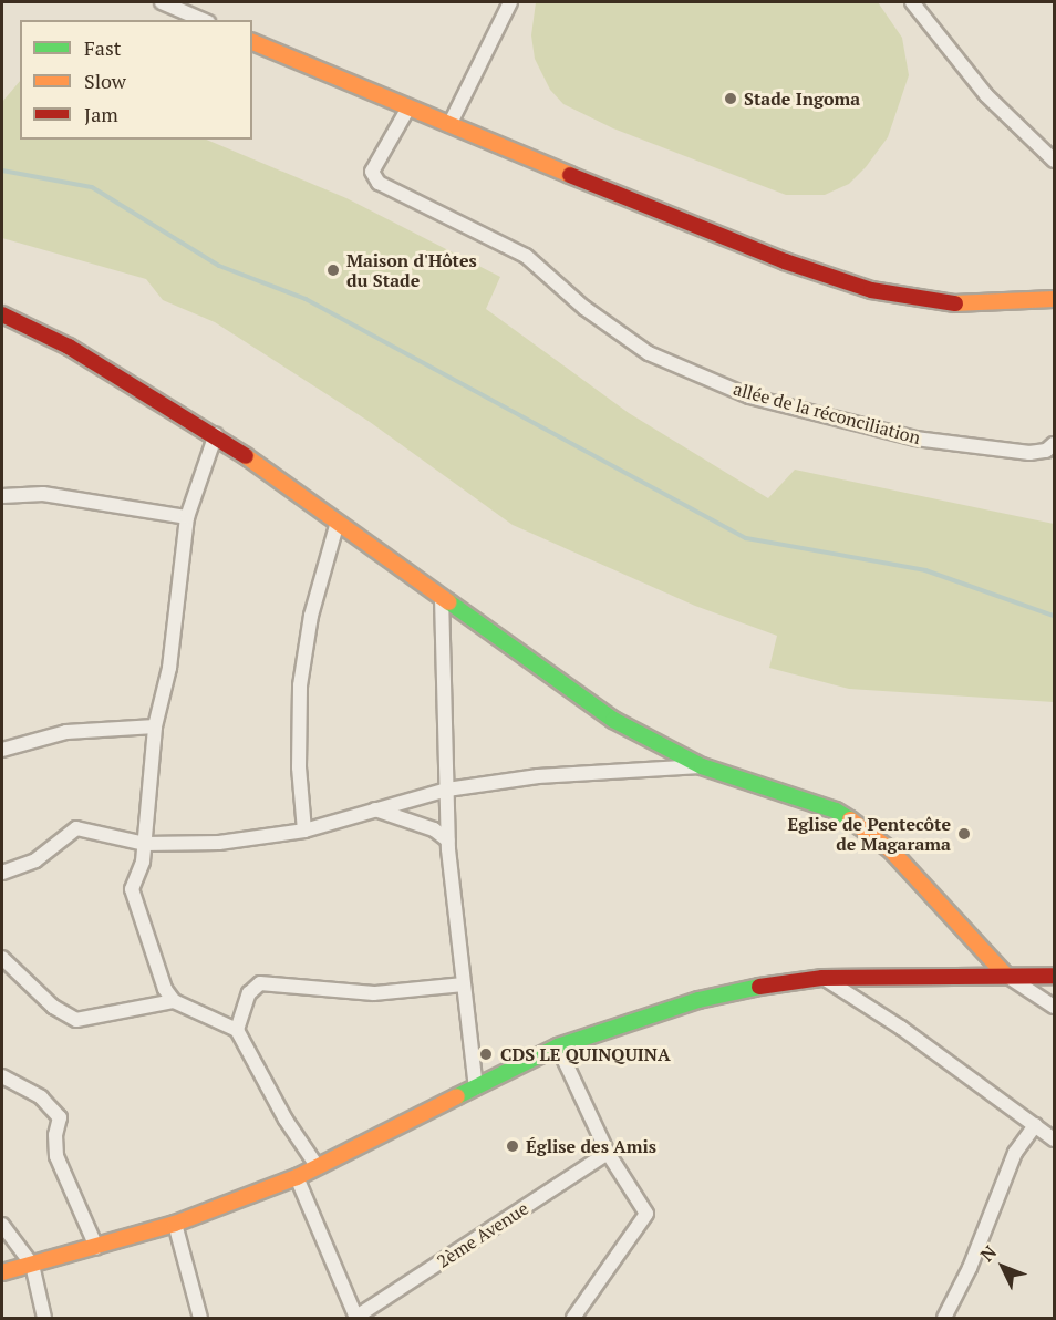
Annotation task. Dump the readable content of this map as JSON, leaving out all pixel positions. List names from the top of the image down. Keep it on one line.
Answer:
{"streets":{"street":["allée de la réconciliation","2ème Avenue"]},"places":["Stade Ingoma","Maison d'Hôtes du Stade","Eglise de Pentecôte de Magarama","CDS LE QUINQUINA","Église des Amis"],"legend":["Fast","Slow","Jam"],"north":"top left"}
